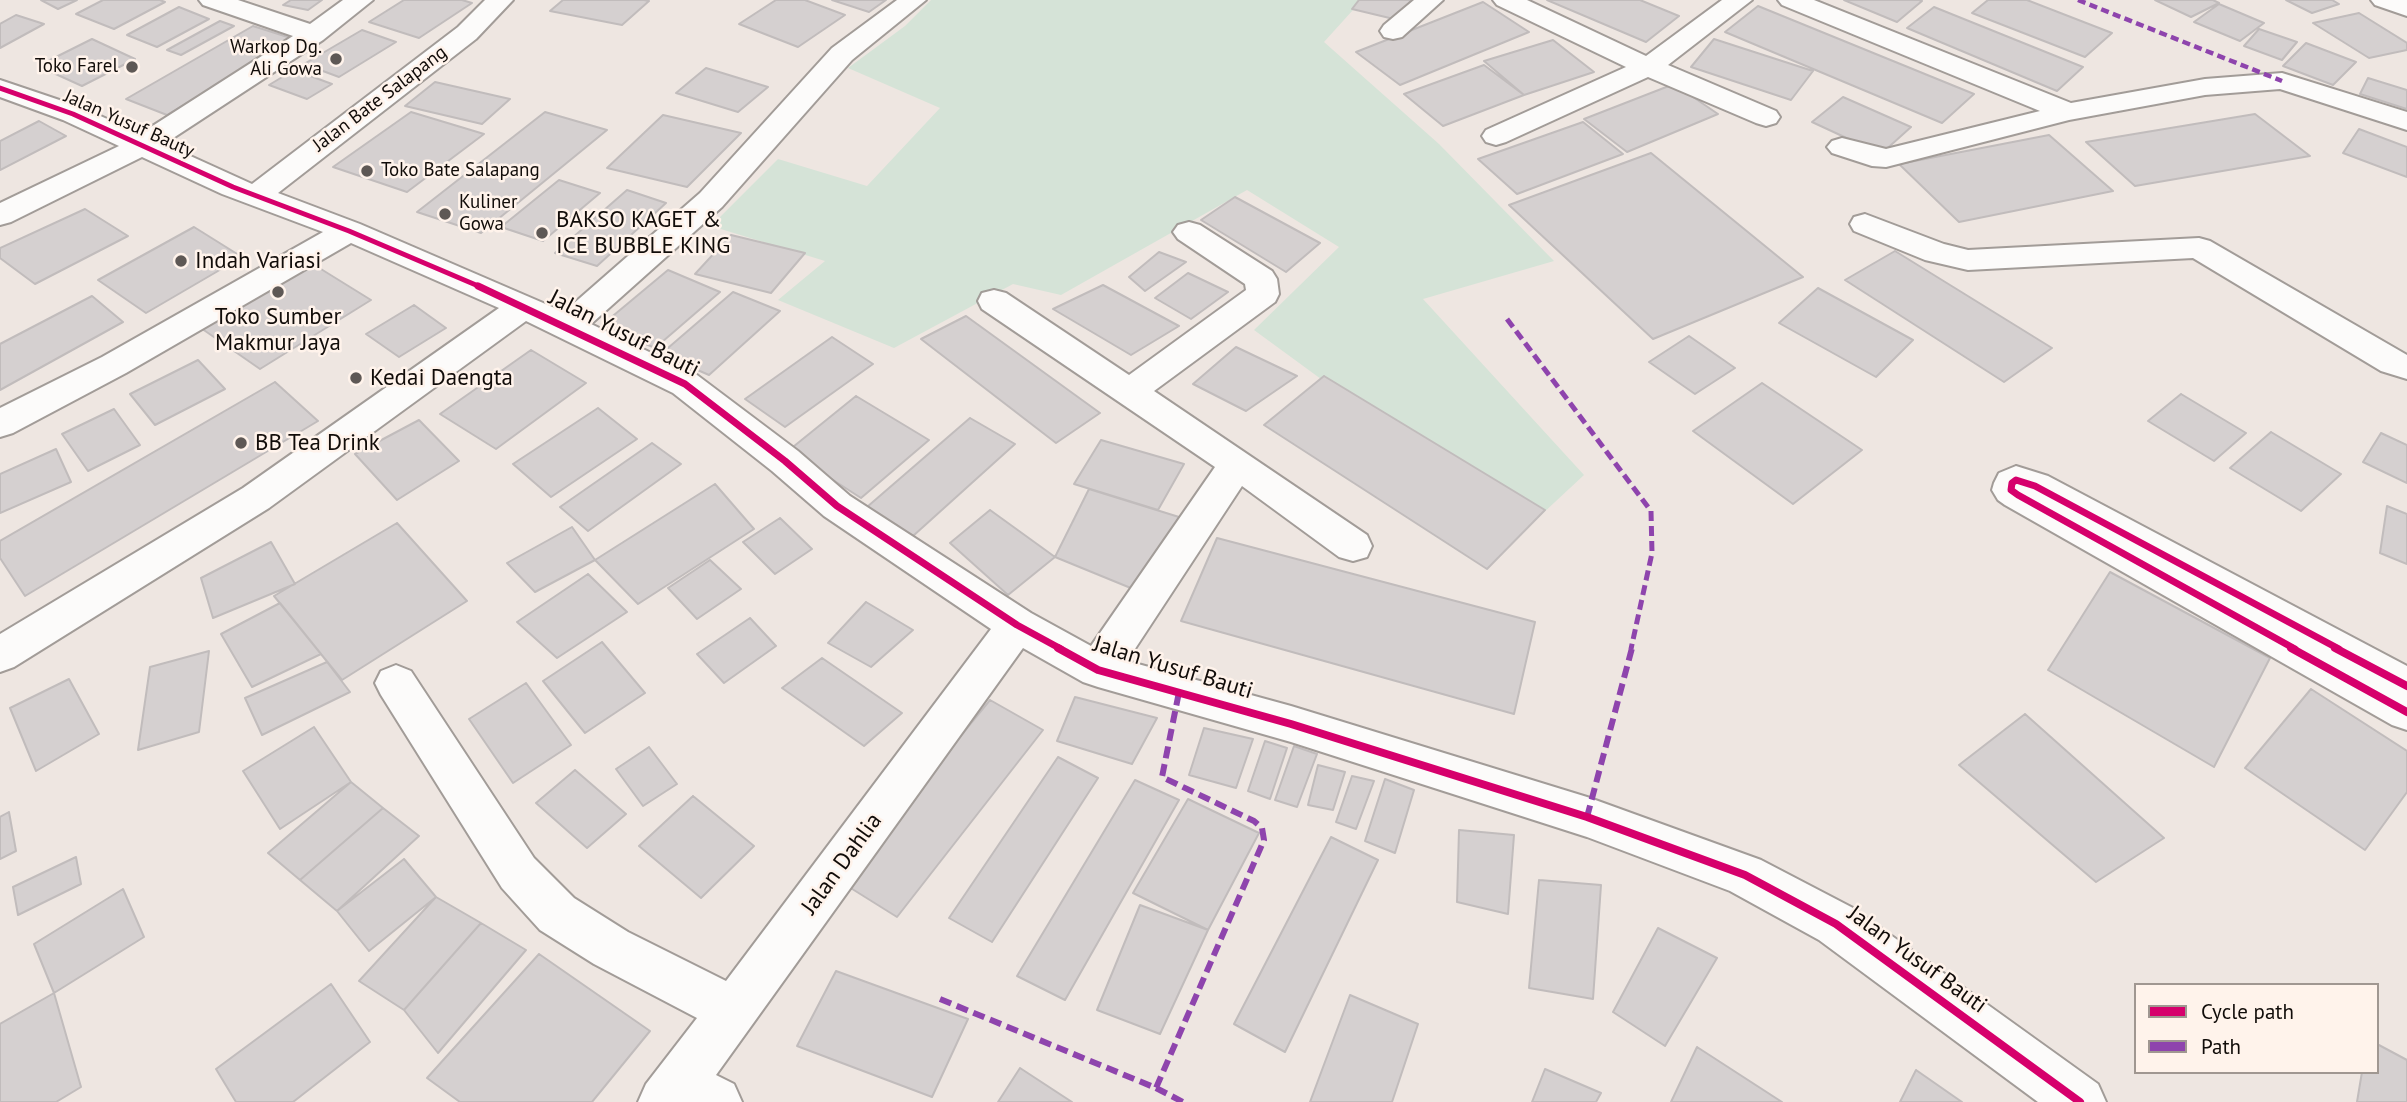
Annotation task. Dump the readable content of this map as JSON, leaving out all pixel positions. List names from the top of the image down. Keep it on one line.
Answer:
{"streets":{"street":["Jalan Bate Salapang","Jalan Yusuf Bauty","Jalan Yusuf Bauti","Jalan Dahlia"]},"crossings":[["Jalan Bate Salapang","Jalan Yusuf Bauty"],["Jalan Bate Salapang","Jalan Yusuf Bauti"],["Jalan Yusuf Bauty","Jalan Yusuf Bauti"],["Jalan Yusuf Bauti","Jalan Dahlia"]],"places":["Warkop Dg. Ali Gowa","Toko Farel","Toko Bate Salapang","Kuliner Gowa","BAKSO KAGET & ICE BUBBLE KING","Indah Variasi","Toko Sumber Makmur Jaya","Kedai Daengta","BB Tea Drink"],"legend":["Cycle path","Path"]}
